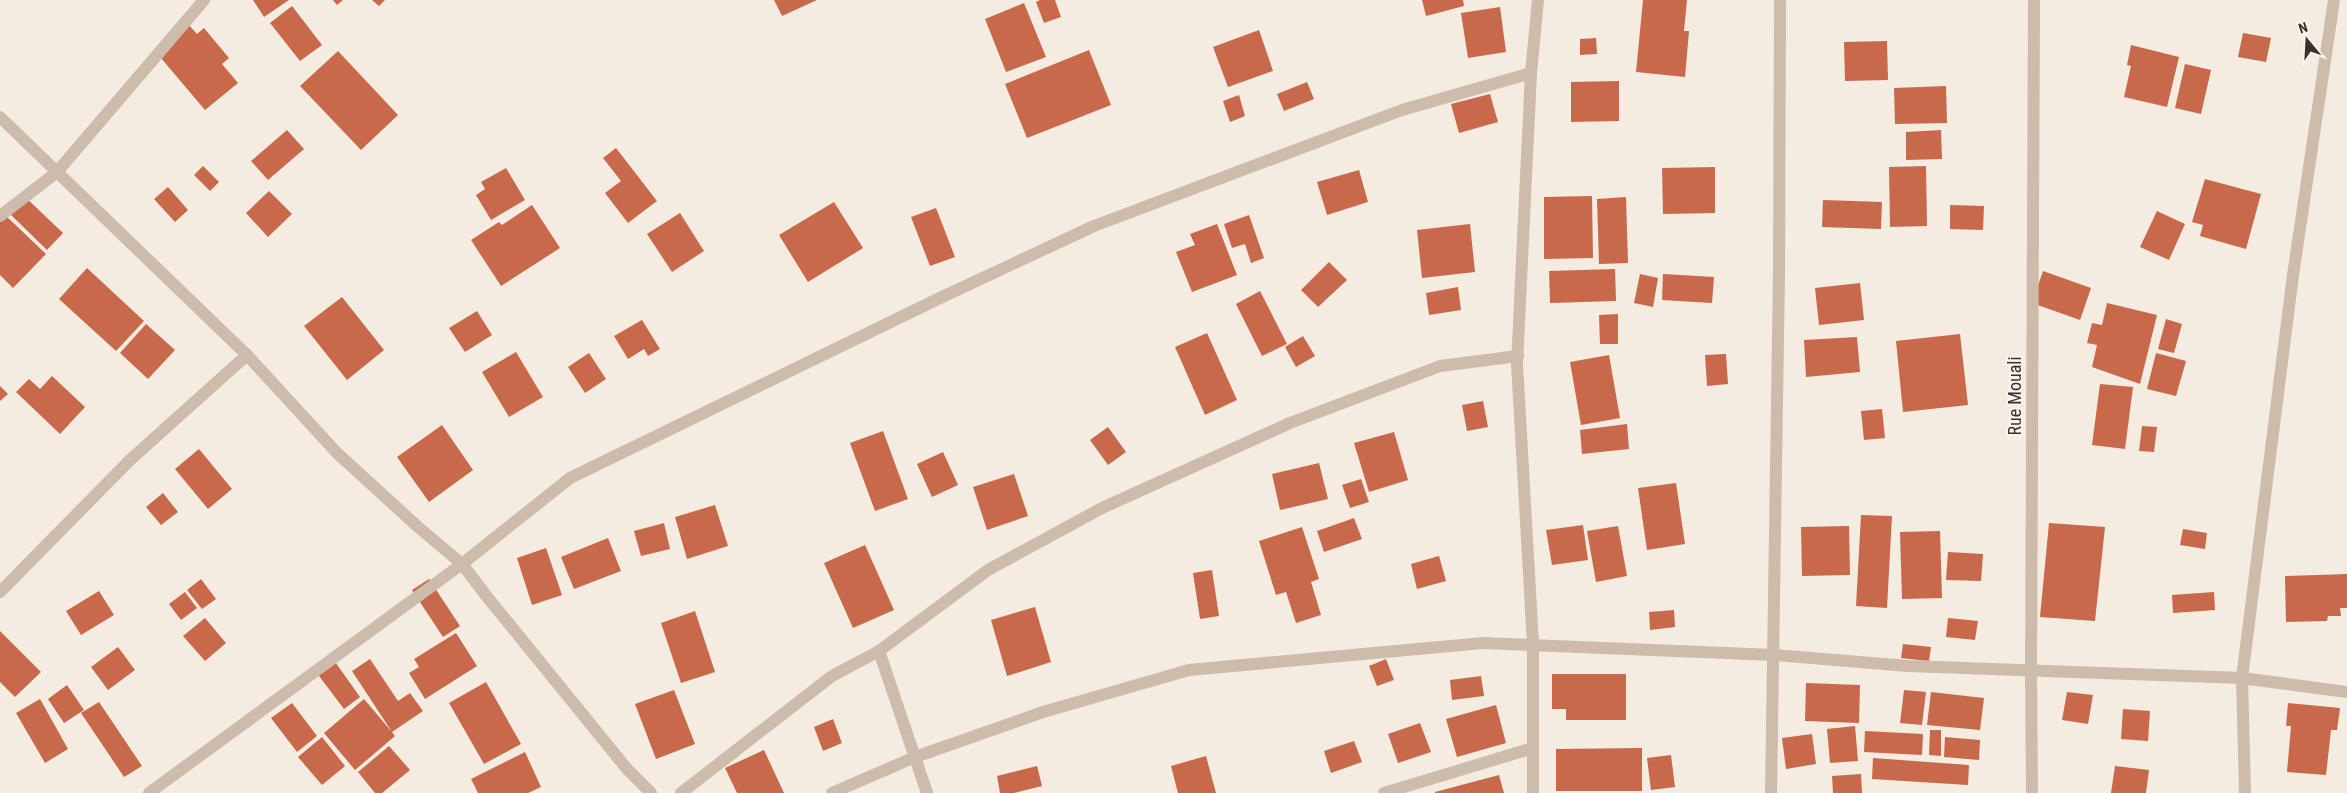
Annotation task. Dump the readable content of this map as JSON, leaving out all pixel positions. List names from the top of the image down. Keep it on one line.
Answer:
{"streets":{"street":["Rue Mouali"]},"north":"top"}
